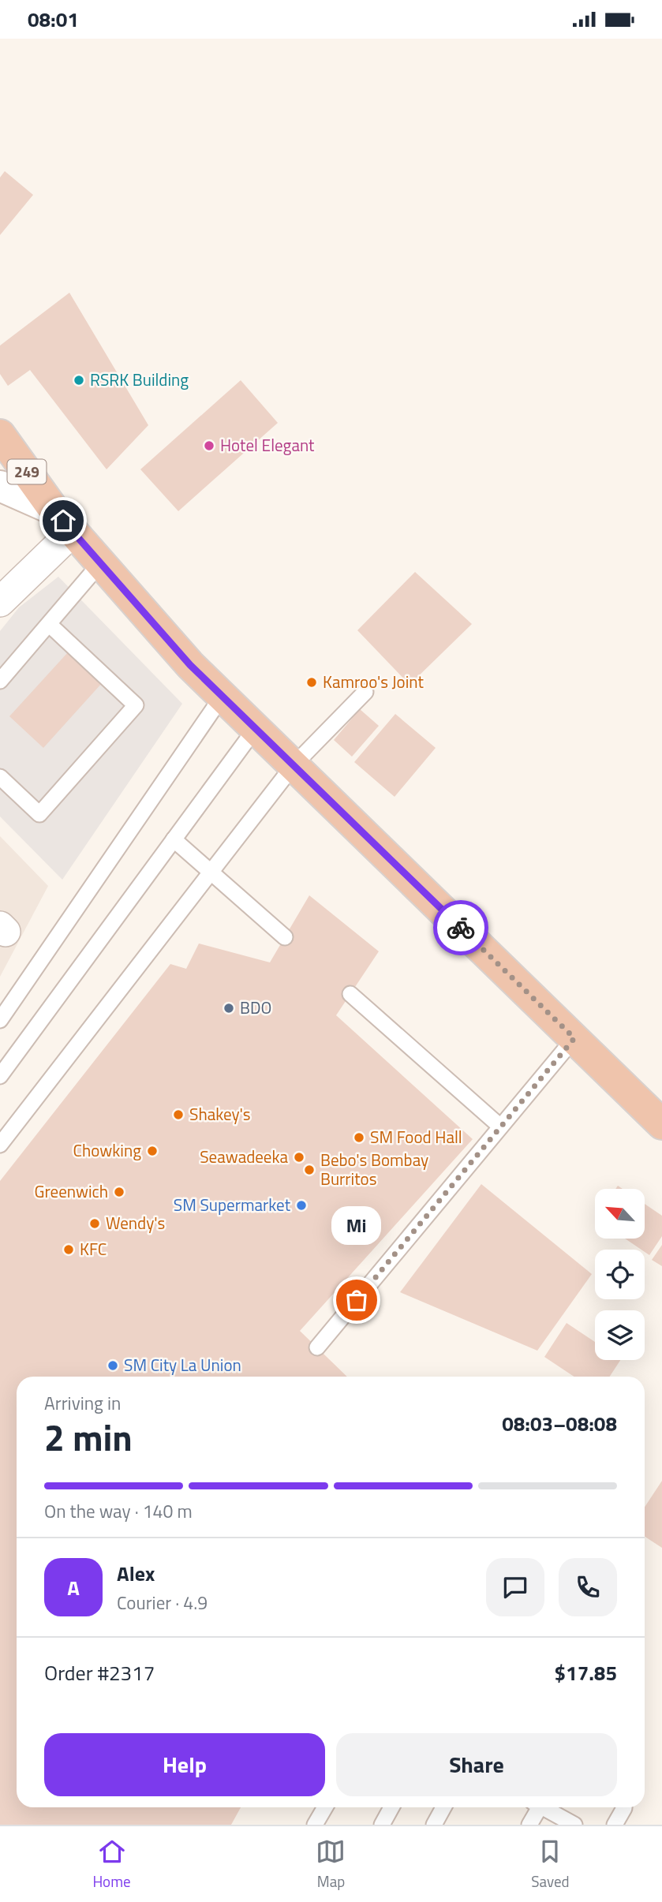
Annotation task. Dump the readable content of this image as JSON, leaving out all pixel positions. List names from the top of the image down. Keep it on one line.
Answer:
{"streets":{"highway":["249"]},"places":["RSRK Building","Hotel Elegant","Kamroo's Joint","BDO","Shakey's","SM Food Hall","Chowking","Seawadeeka","Bebo's Bombay Burritos","Greenwich","SM Supermarket","Wendy's","KFC","Mi","SM City La Union"],"north":"top left","page":{"status":"08:01","bubble":"Mi","heading":["2 min","Arriving in","08:03–08:08"],"panel":["Alex","Courier · 4.9","Order #2317","$17.85"],"bar":"On the way · 140 m","round":"A","buttons":["Help","Share"],"tabs":["Home","Map","Saved"]}}
